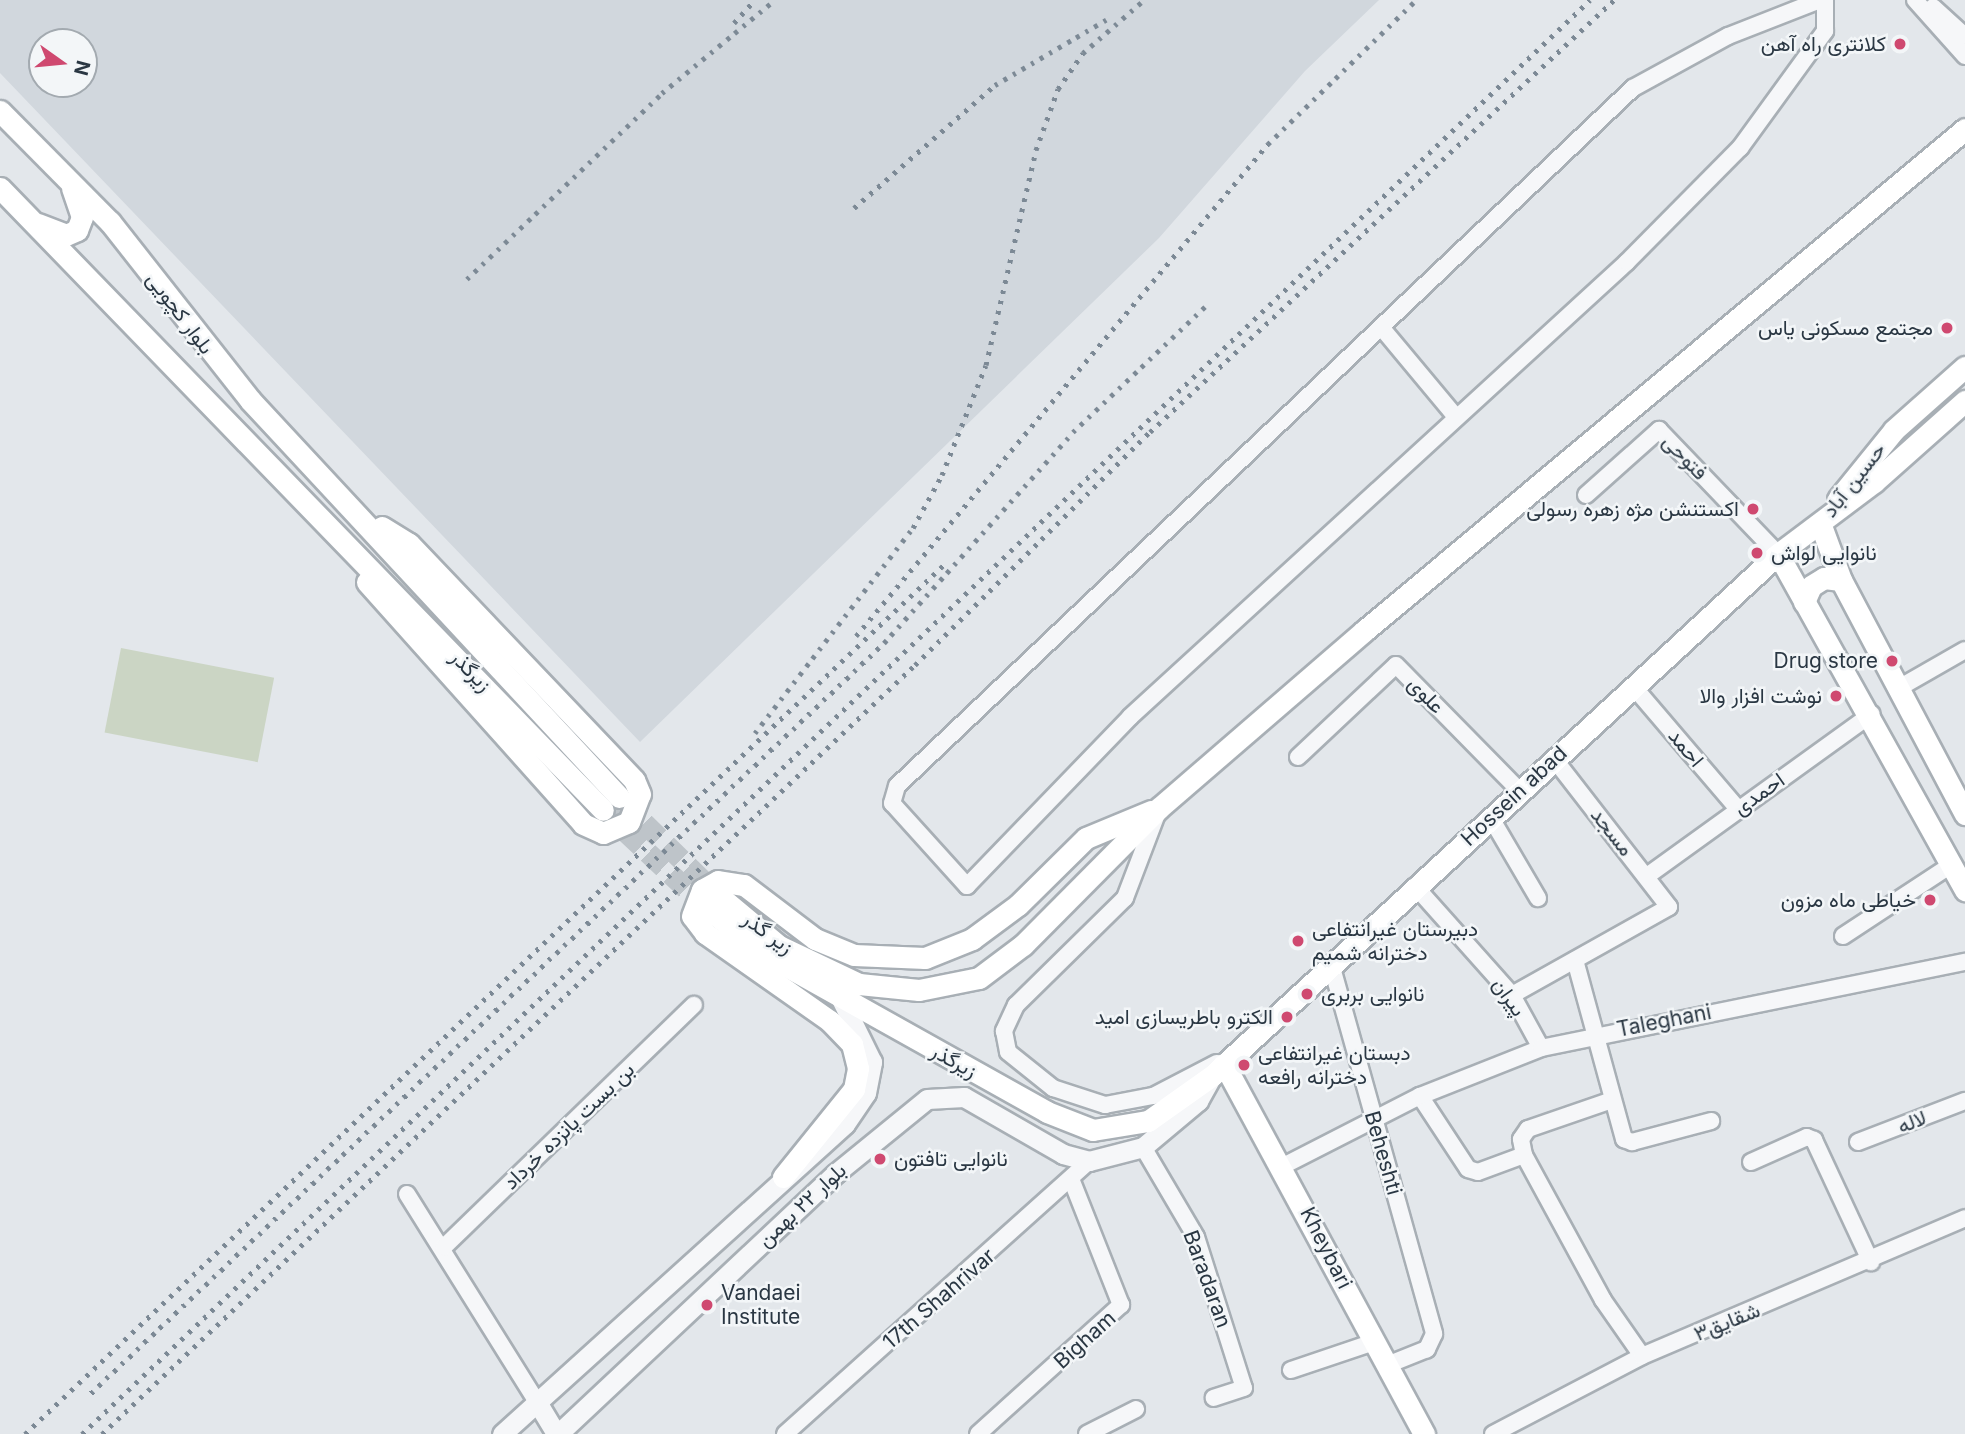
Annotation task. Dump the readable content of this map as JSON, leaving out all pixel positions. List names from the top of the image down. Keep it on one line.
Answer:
{"streets":{"main road":["بلوار کچویی","حسین آباد","زیرگذر","Hossein abad","زیر گذر","Kheybari"],"street":["فتوحی","علوی","احمد","احمدی","مسجد","پیران","Taleghani","لاله","بن بست پانزده خرداد","Beheshti","بلوار ۲۲ بهمن","Baradaran","17th Shahrivar","شقایق۳","Bigham"]},"crossings":[["بلوار کچویی","زیرگذر"],["فتوحی","Hossein abad"],["حسین آباد","Hossein abad"],["زیرگذر","Hossein abad"],["زیرگذر","زیر گذر"],["زیرگذر","بلوار ۲۲ بهمن"],["زیرگذر","Kheybari"],["علوی","Hossein abad"],["احمد","احمدی"],["احمد","Hossein abad"],["احمدی","مسجد"],["Hossein abad","مسجد"],["Hossein abad","پیران"],["Hossein abad","Beheshti"],["Hossein abad","Kheybari"],["پیران","Taleghani"],["Taleghani","Beheshti"],["Taleghani","Kheybari"],["Beheshti","Kheybari"],["بلوار ۲۲ بهمن","17th Shahrivar"],["17th Shahrivar","Bigham"]],"places":["کلانتری راه آهن","مجتمع مسکونی یاس","اکستنشن مژه زهره رسولی","نانوایی لواش","Drug store","نوشت افزار والا","خیاطی ماه مزون","دبیرستان غیرانتفاعی دخترانه شمیم","نانوایی بربری","الکترو باطریسازی امید","دبستان غیرانتفاعی دخترانه رافعه","نانوایی تافتون","Vandaei Institute"],"north":"right"}
